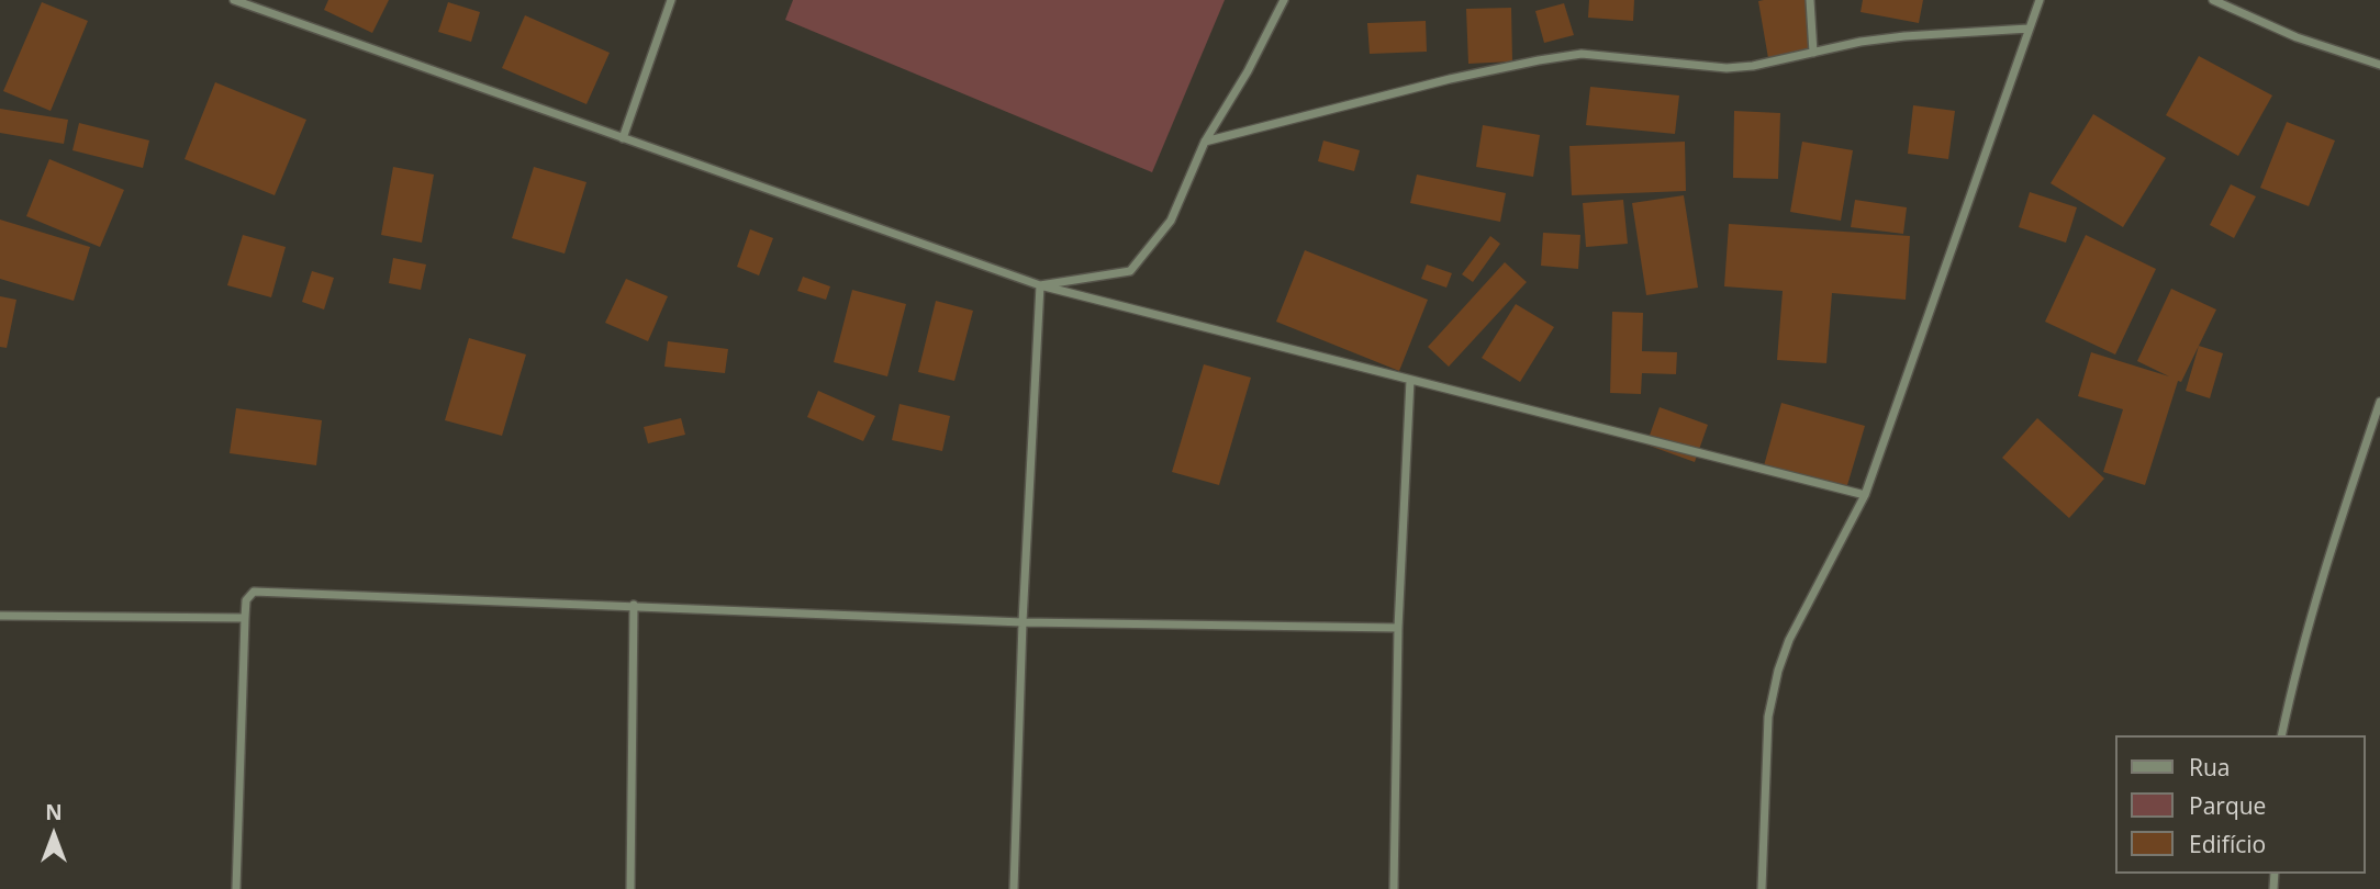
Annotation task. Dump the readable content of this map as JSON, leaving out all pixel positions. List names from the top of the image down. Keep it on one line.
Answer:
{"legend":["Rua","Parque","Edifício"],"north":"top"}
